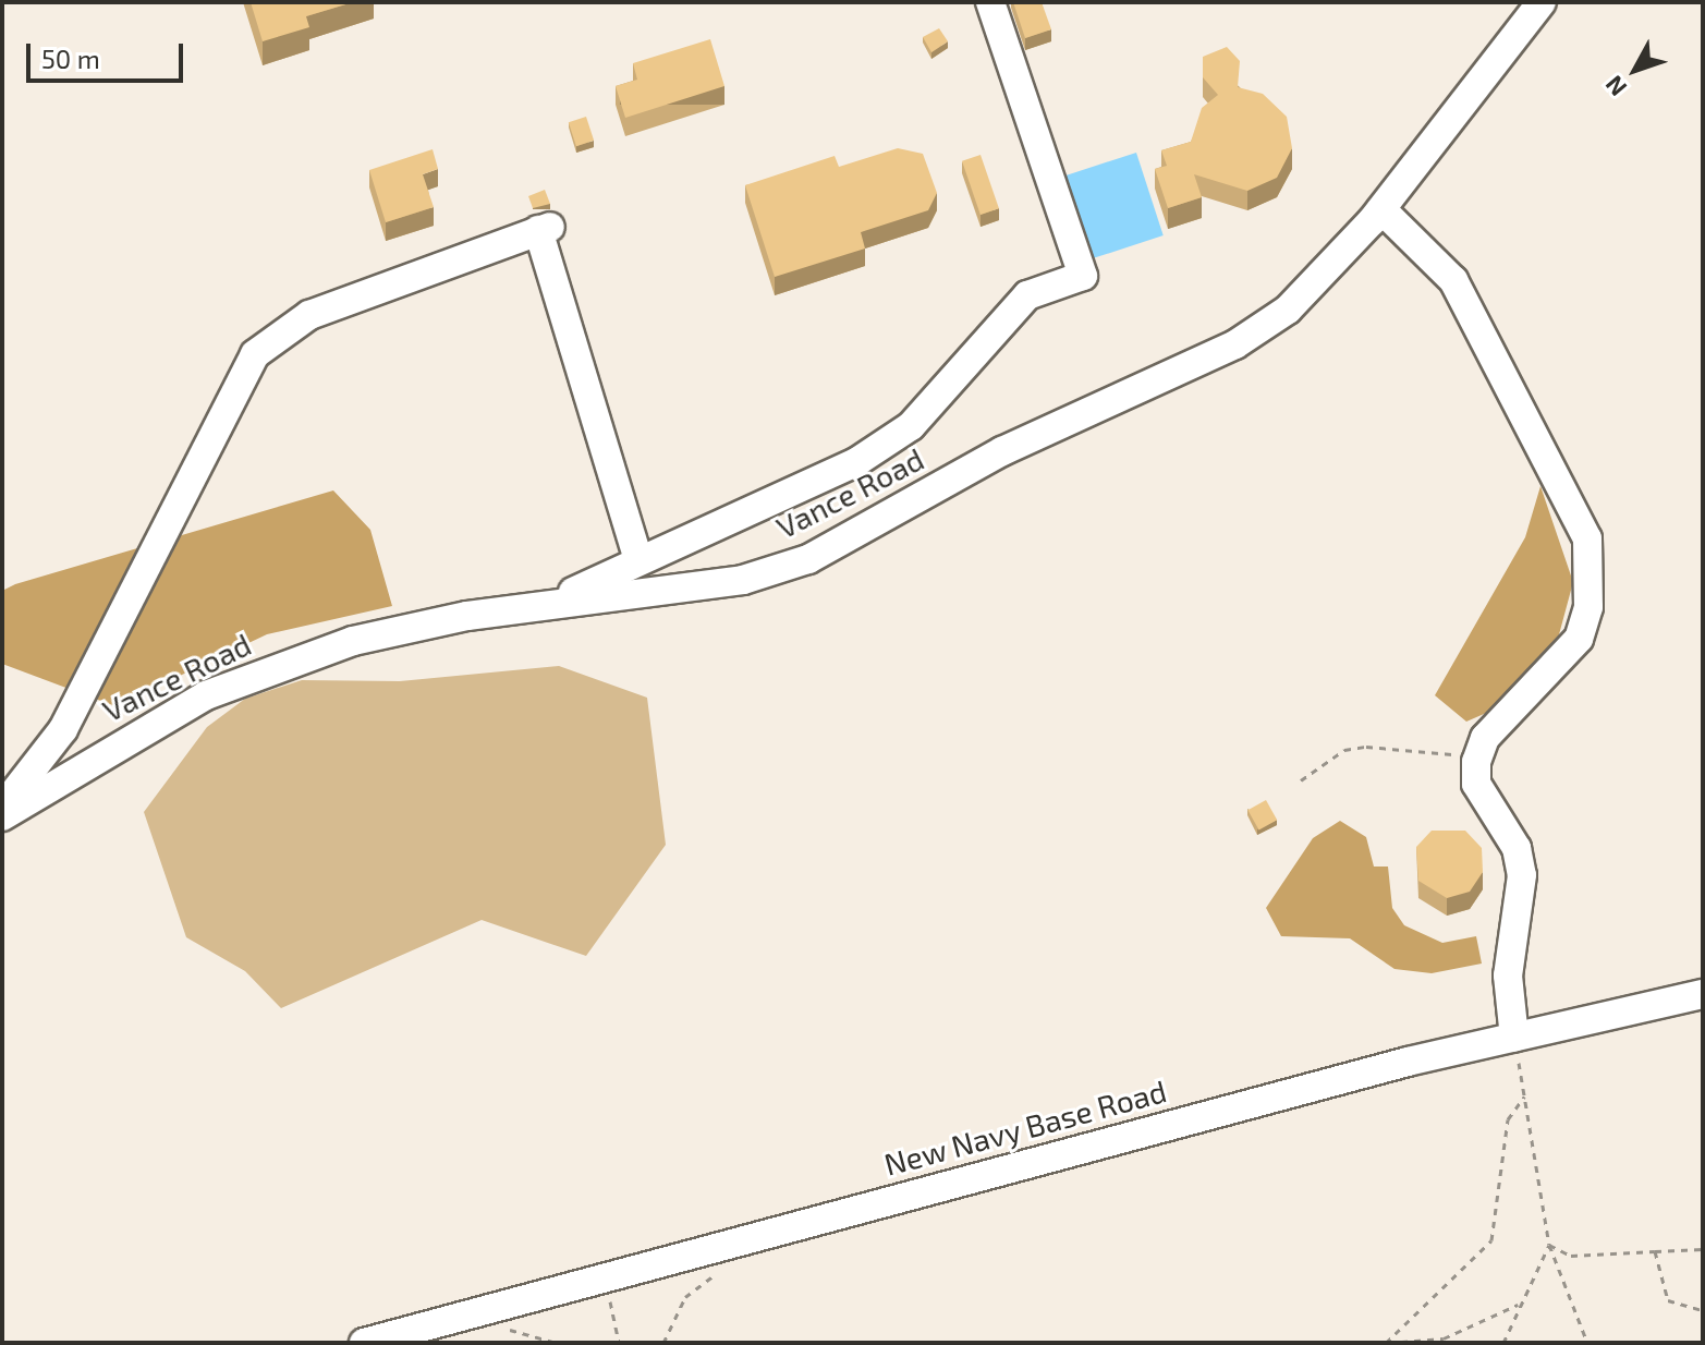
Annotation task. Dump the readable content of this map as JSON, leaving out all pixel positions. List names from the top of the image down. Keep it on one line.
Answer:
{"streets":{"street":["Vance Road","New Navy Base Road"]},"scale_bar":"50 m","north":"bottom left"}
